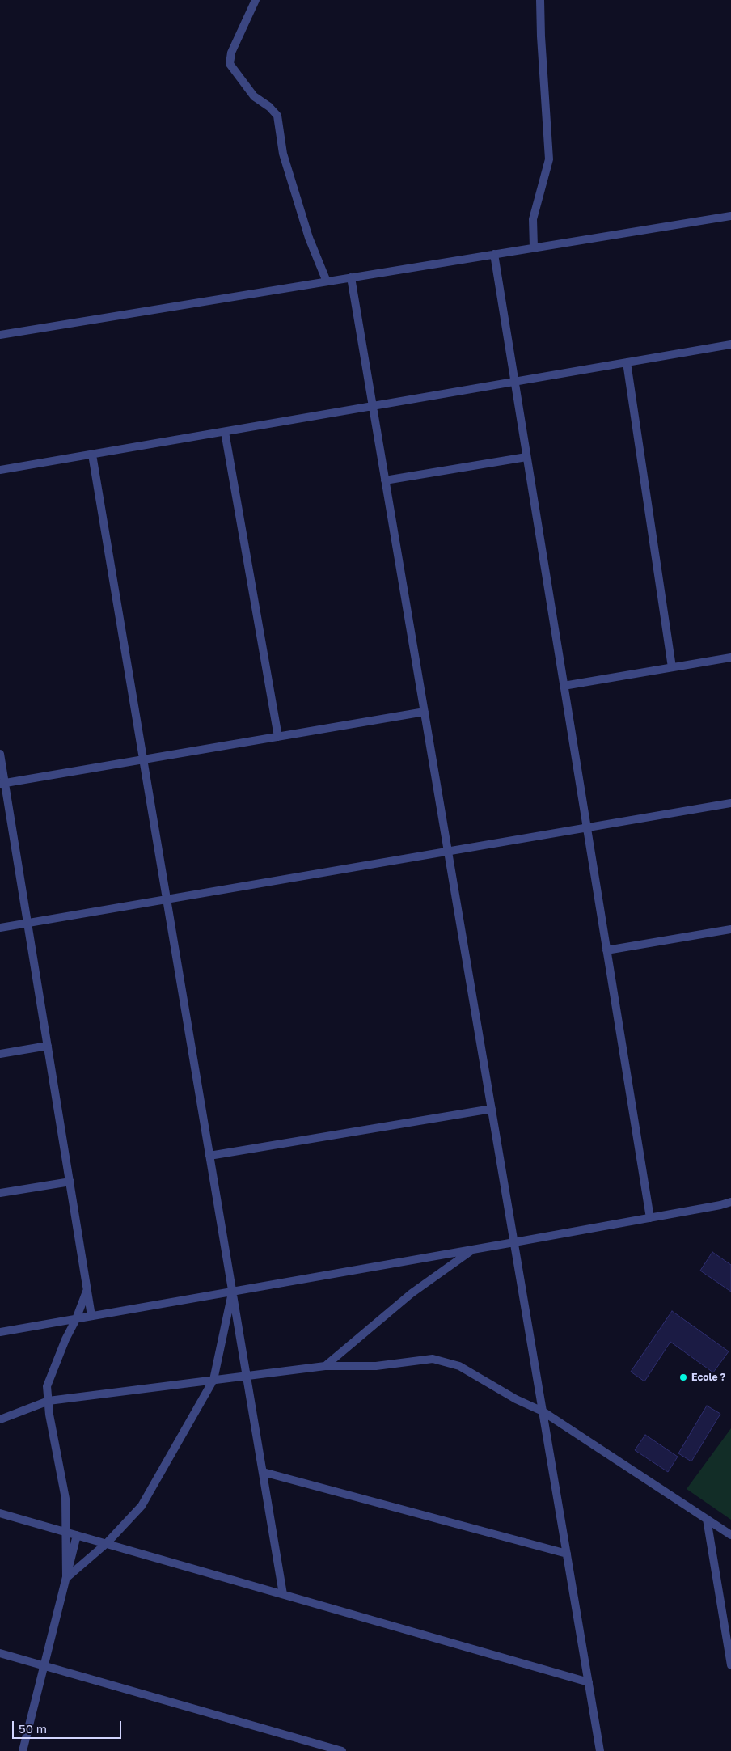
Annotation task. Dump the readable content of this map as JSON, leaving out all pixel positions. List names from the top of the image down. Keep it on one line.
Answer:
{"places":["Ecole ?"],"scale_bar":"50 m"}
